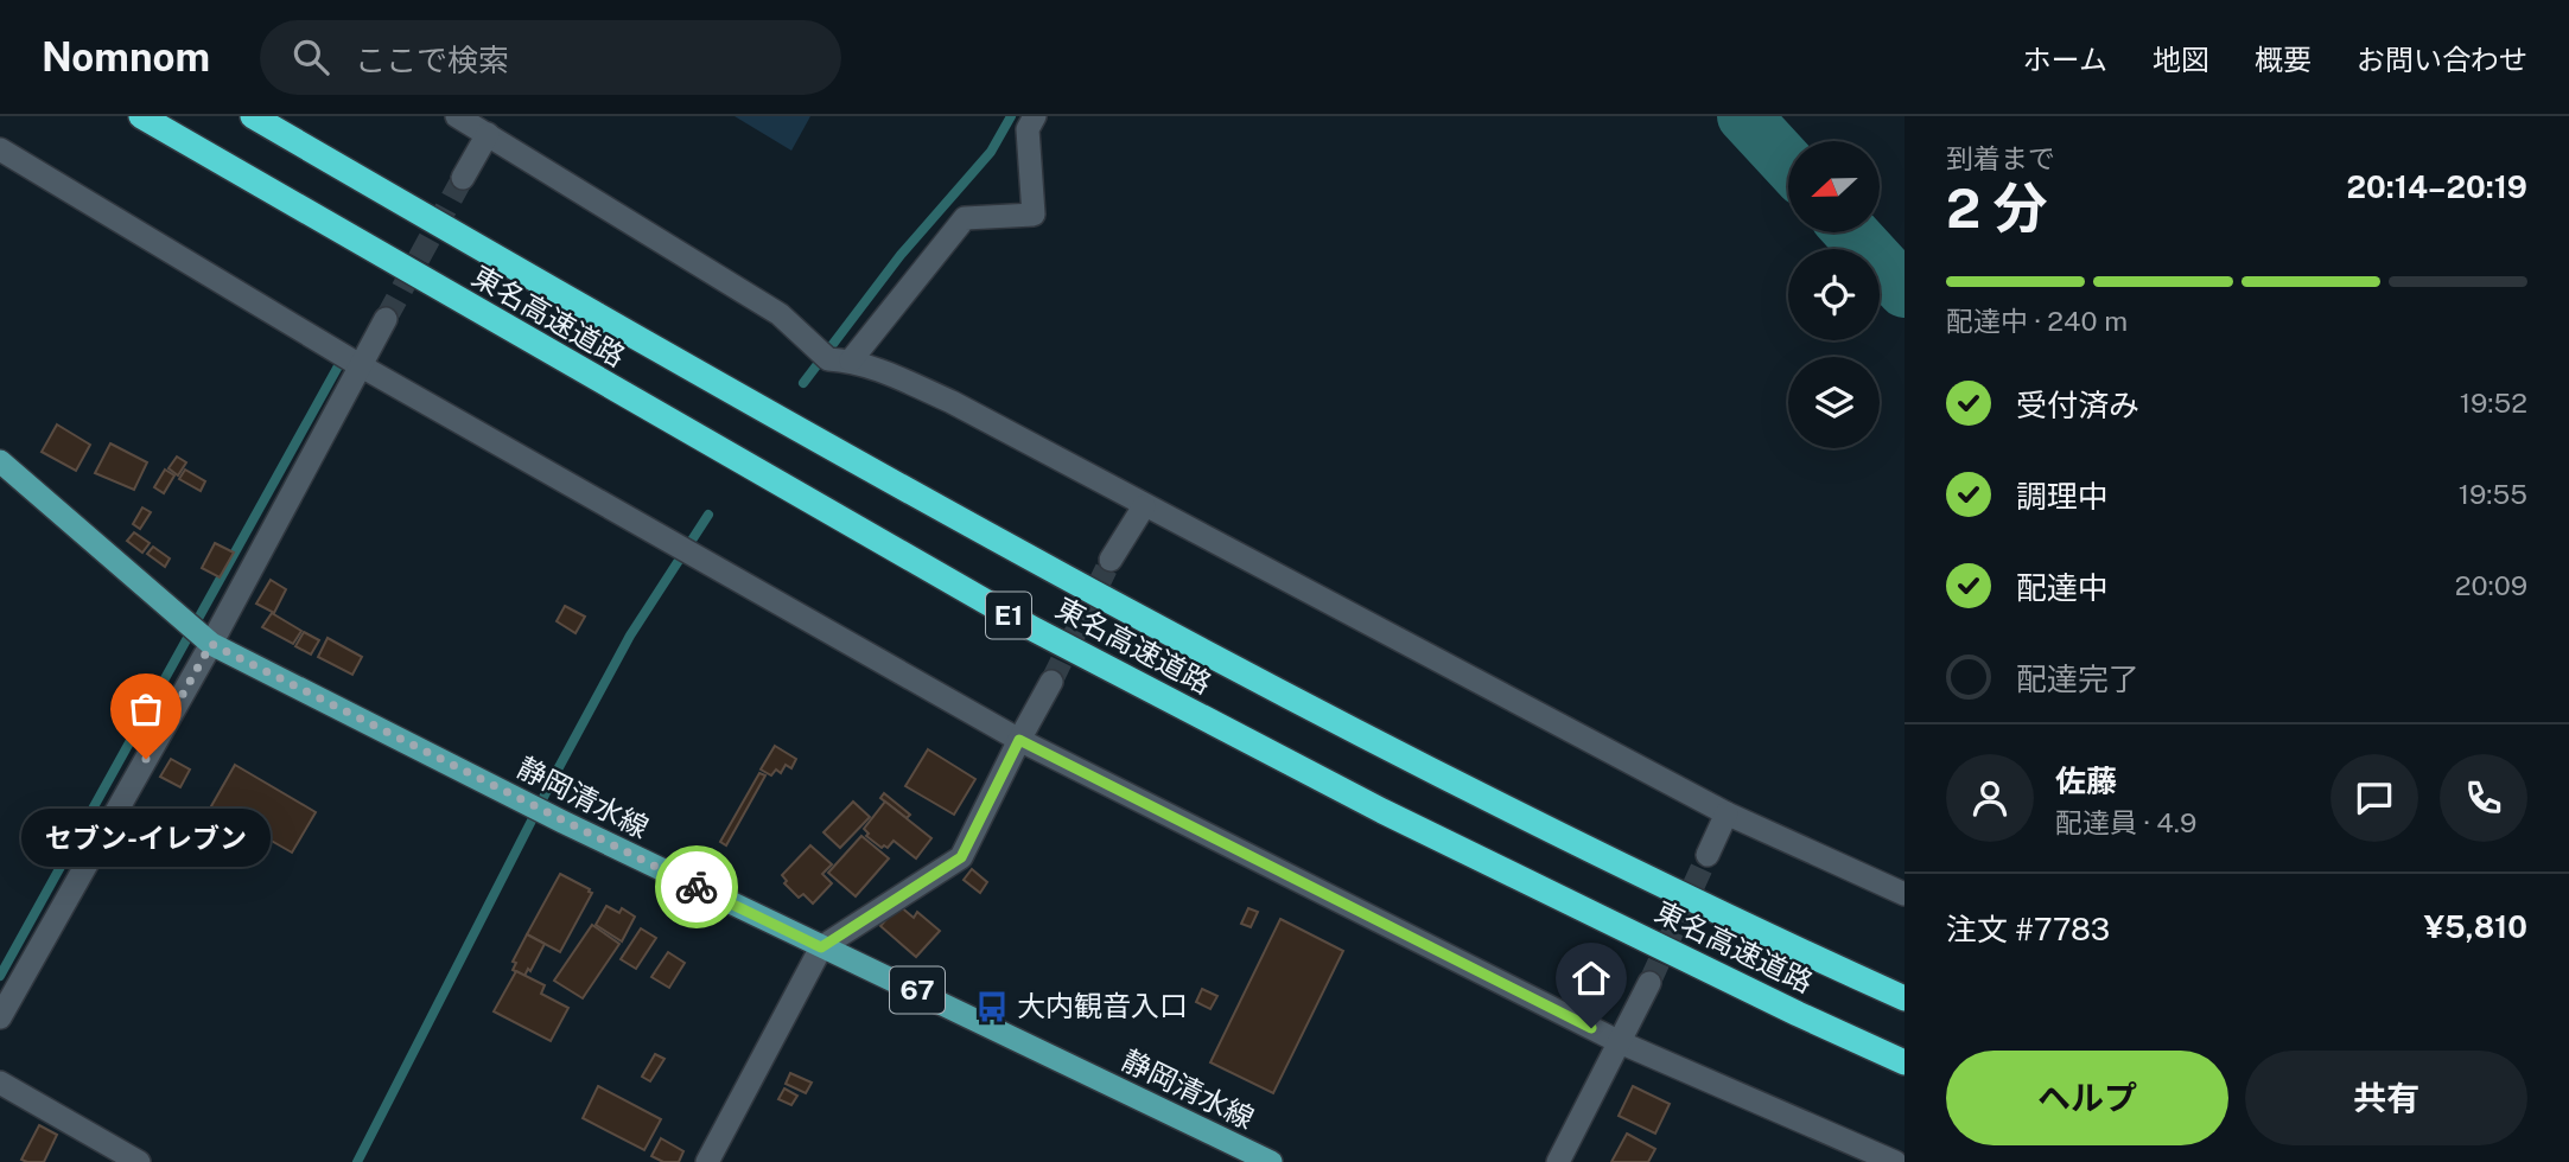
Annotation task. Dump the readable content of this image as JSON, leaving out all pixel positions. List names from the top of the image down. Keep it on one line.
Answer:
{"streets":{"highway":["東名高速道路","E1"],"main road":["静岡清水線","67"]},"places":{"other":["セブン-イレブン"],"bus stop":["大内観音入口"]},"north":"left","page":{"header":"Nomnom","search":"ここで検索","nav":["ホーム","地図","概要","お問い合わせ"],"heading":["2 分","到着まで","20:14–20:19"],"panel":["佐藤","配達員 · 4.9","注文 #7783","¥5,810"],"bar":"配達中 · 240 m","list":[["受付済み","19:52"],["調理中","19:55"],["配達中","20:09"],"配達完了"],"bubble":"セブン-イレブン","buttons":["ヘルプ","共有"]}}
